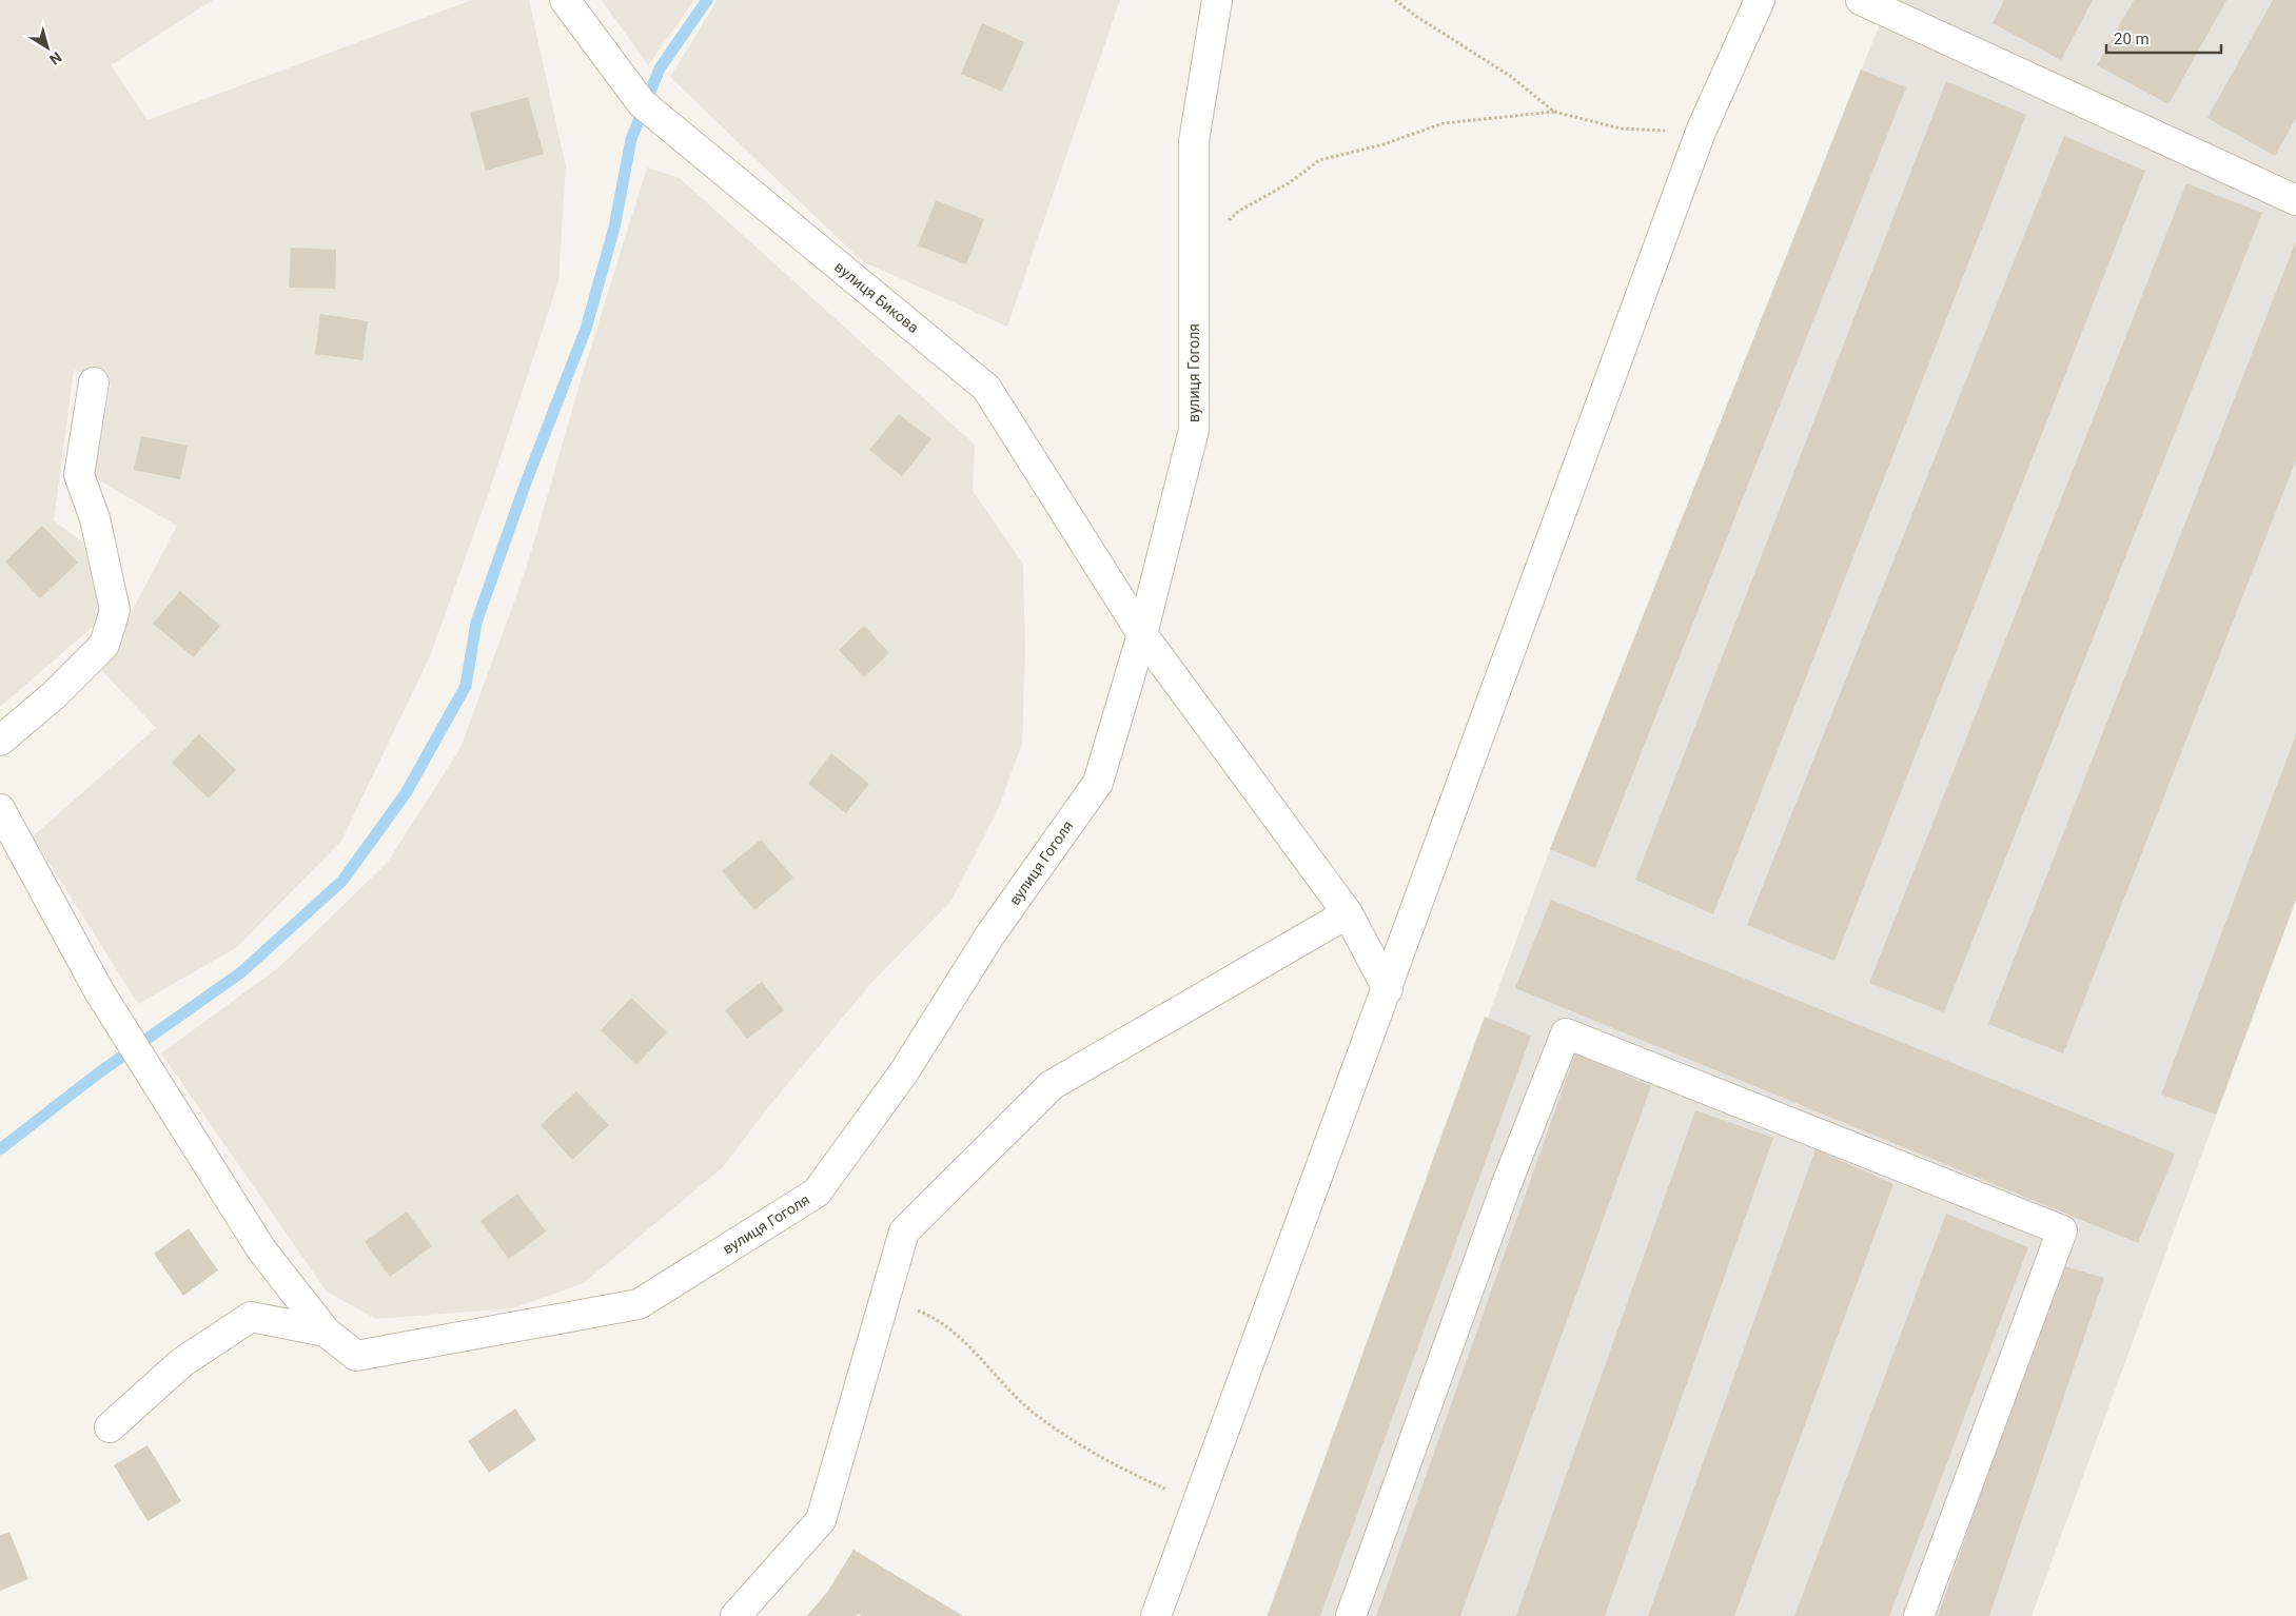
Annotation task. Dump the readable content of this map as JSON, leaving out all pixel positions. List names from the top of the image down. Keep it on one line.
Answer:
{"streets":{"street":["вулиця Бикова","вулиця Гоголя"]},"crossings":[["вулиця Бикова","вулиця Гоголя"]],"scale_bar":"20 m","north":"bottom right"}
